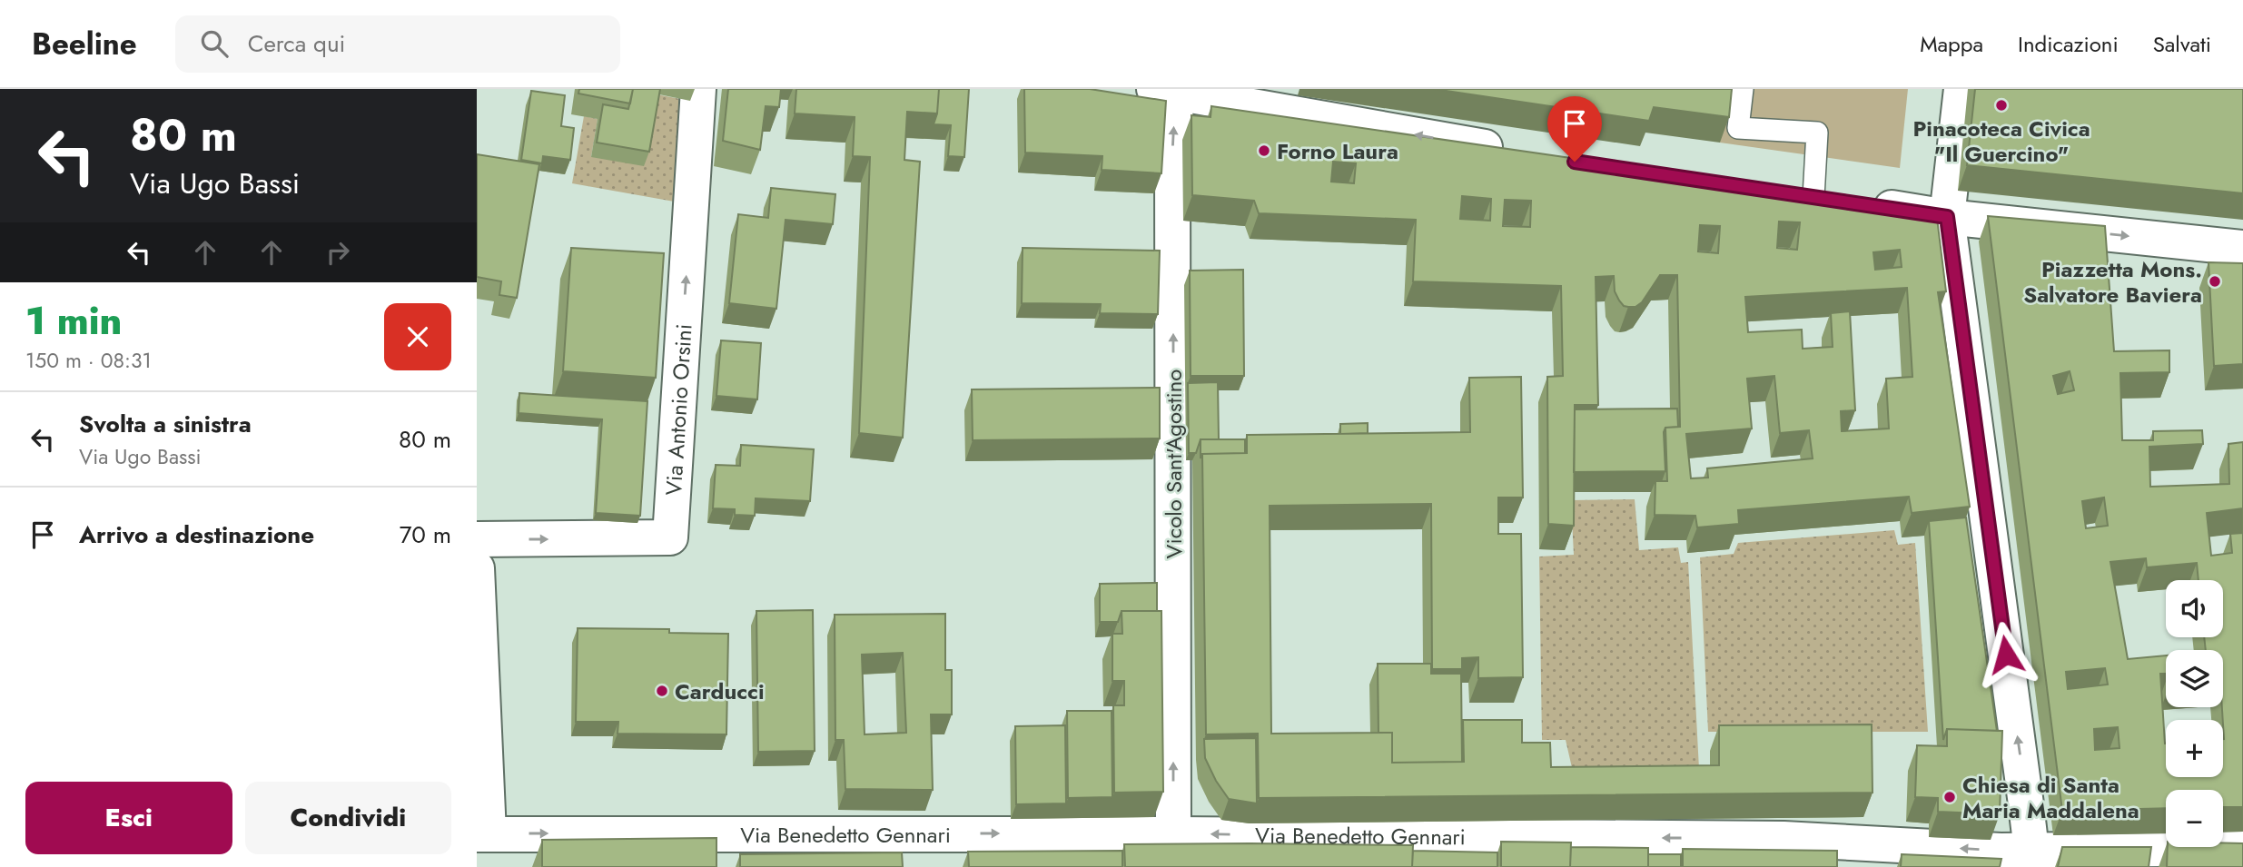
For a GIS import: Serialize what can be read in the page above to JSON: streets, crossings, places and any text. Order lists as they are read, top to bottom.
{
  "streets": {
    "street": ["Via Antonio Orsini", "Vicolo Sant'Agostino", "Via Benedetto Gennari"]
  },
  "crossings": [
    ["Vicolo Sant'Agostino", "Via Benedetto Gennari"]
  ],
  "one_way": ["Vicolo Sant'Agostino"],
  "places": [
    "Pinacoteca Civica \"Il Guercino\"",
    "Forno Laura",
    "Piazzetta Mons. Salvatore Baviera",
    "Carducci",
    "Chiesa di Santa Maria Maddalena"
  ],
  "page": {
    "header": "Beeline",
    "search": "Cerca qui",
    "nav": ["Mappa", "Indicazioni", "Salvati"],
    "turn": ["80 m", "Via Ugo Bassi"],
    "heading": ["1 min", "150 m · 08:31"],
    "list": [
      {
        "name": "Svolta a sinistra",
        "note": "Via Ugo Bassi",
        "value": "80 m"
      },
      {
        "name": "Arrivo a destinazione",
        "value": "70 m"
      }
    ],
    "map_buttons": ["+", "−"],
    "buttons": ["Esci", "Condividi"]
  }
}
